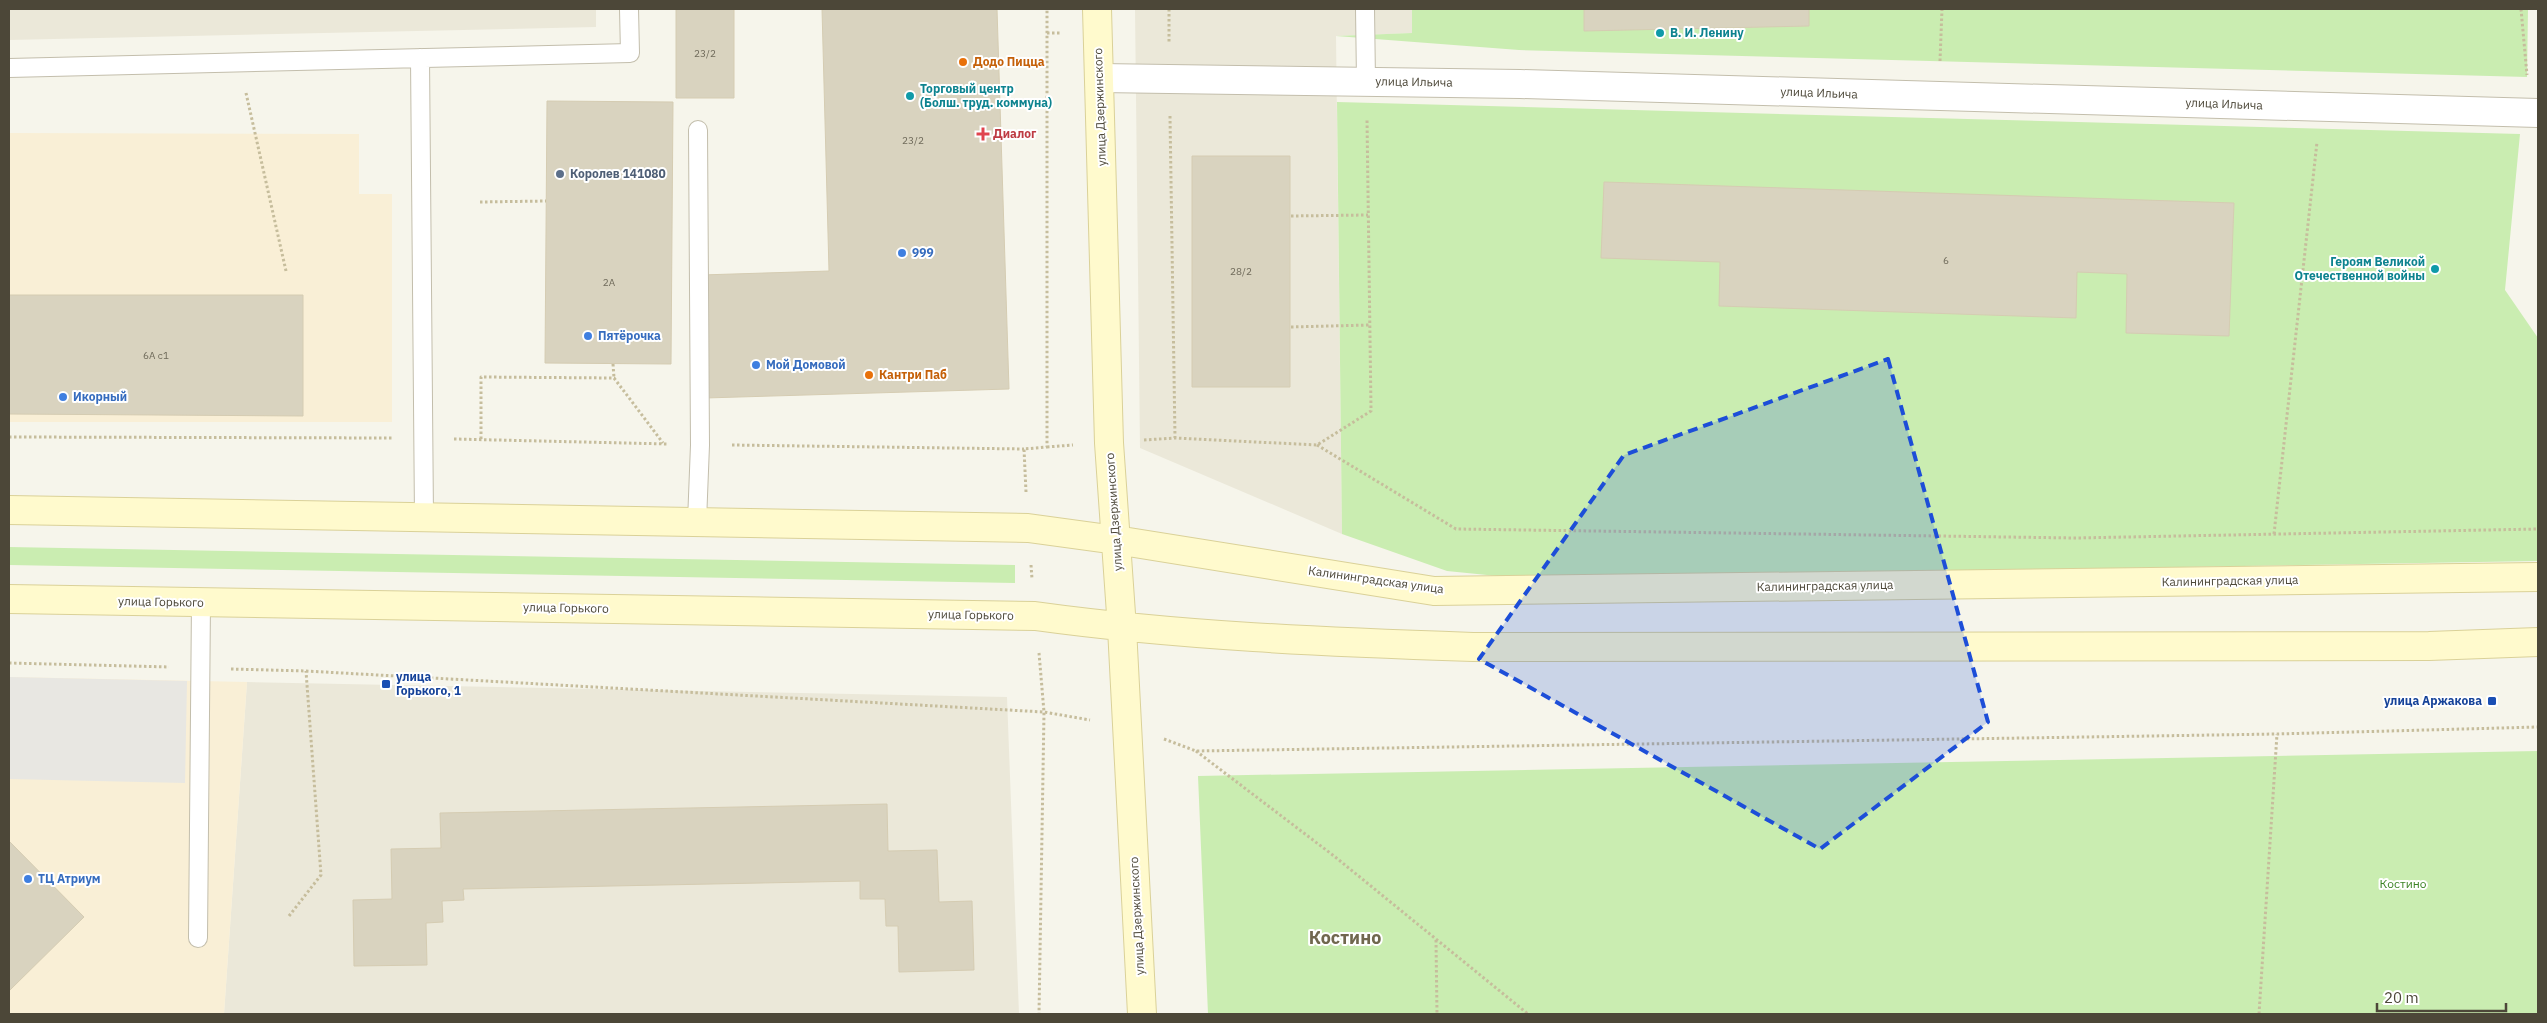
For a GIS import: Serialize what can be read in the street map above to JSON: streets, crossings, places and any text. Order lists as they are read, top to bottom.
{
  "streets": {
    "main road": ["улица Дзержинского", "Калининградская улица", "улица Горького"],
    "street": ["улица Ильича"]
  },
  "crossings": [
    ["улица Ильича", "улица Дзержинского"],
    ["улица Дзержинского", "Калининградская улица"],
    ["улица Дзержинского", "улица Горького"]
  ],
  "districts": ["Костино"],
  "parks": ["Костино"],
  "places": {
    "other": [
      "В. И. Ленину",
      "Додо Пицца",
      "Торговый центр (Болш. труд. коммуна)",
      "Королев 141080",
      "999",
      "Героям Великой Отечественной войны",
      "Пятёрочка",
      "Мой Домовой",
      "Кантри Паб",
      "Икорный",
      "ТЦ Атриум"
    ],
    "health": ["Диалог"],
    "transit": ["улица Горького, 1", "улица Аржакова"]
  },
  "house_numbers": [
    "23/2",
    "23/2",
    "6",
    "28/2",
    "2А",
    "6А с1"
  ],
  "scale_bar": "20 m"
}
